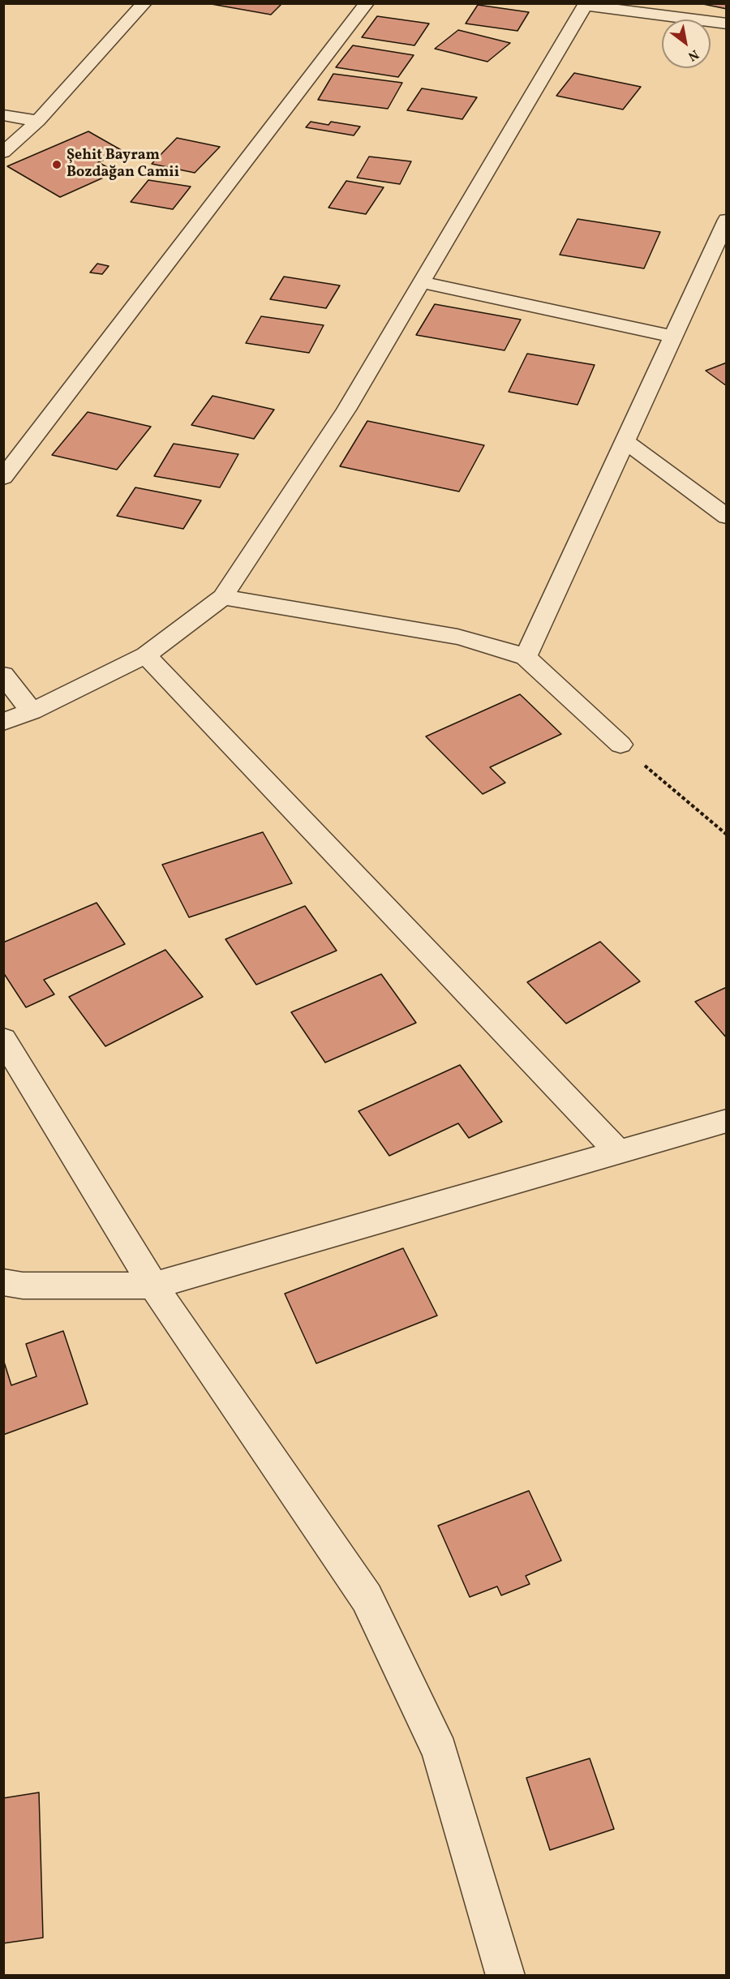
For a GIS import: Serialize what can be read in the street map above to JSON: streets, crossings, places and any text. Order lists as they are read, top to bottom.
{
  "places": ["Şehit Bayram Bozdağan Camii"],
  "north": "bottom right"
}
